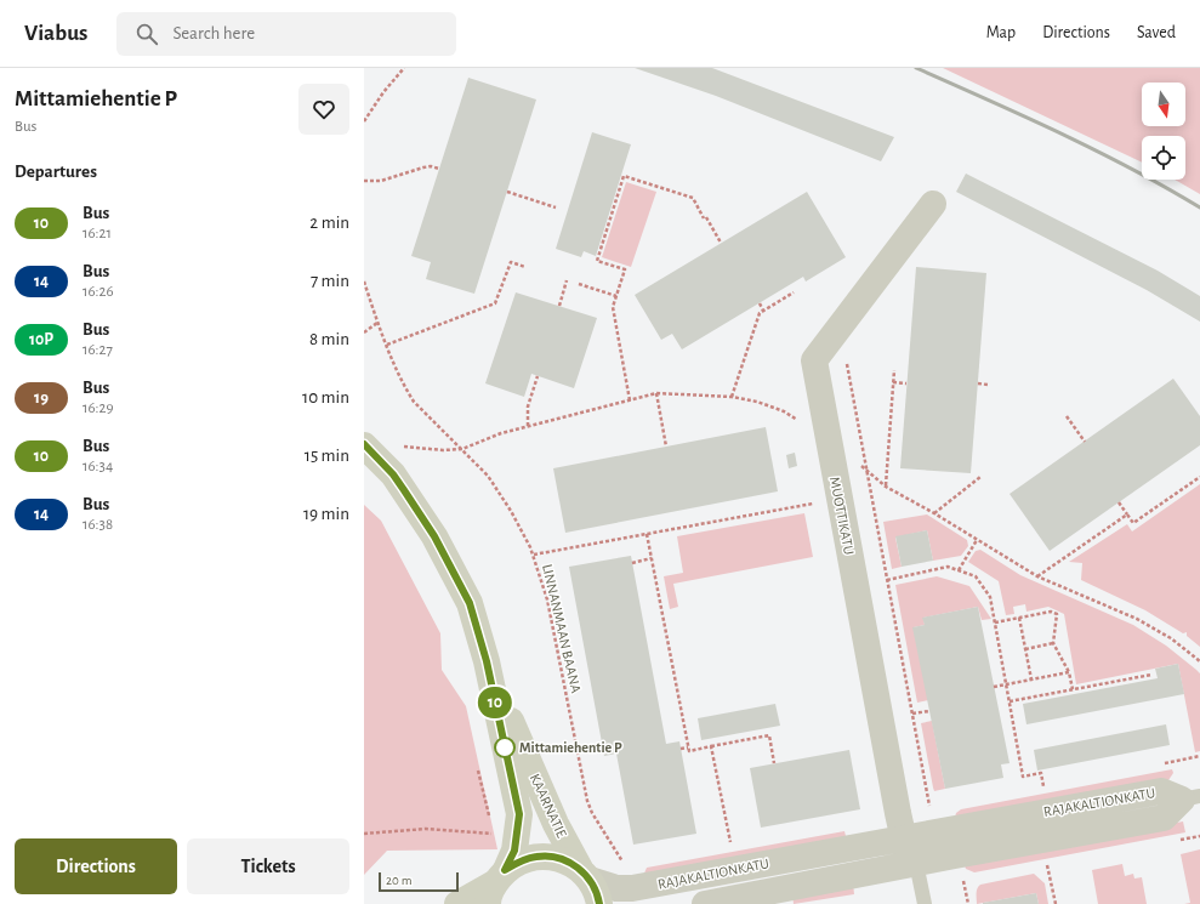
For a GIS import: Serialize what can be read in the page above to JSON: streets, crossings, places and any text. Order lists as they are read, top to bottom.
{
  "streets": {
    "street": ["MUOTTIKATU", "RAJAKALTIONKATU", "KAARNATIE"],
    "path": ["LINNANMAAN BAANA"]
  },
  "crossings": [
    ["MUOTTIKATU", "RAJAKALTIONKATU"],
    ["LINNANMAAN BAANA", "RAJAKALTIONKATU"],
    ["RAJAKALTIONKATU", "KAARNATIE"]
  ],
  "places": ["Mittamiehentie P"],
  "lines": ["bus line 10"],
  "scale_bar": "20 m",
  "north": "bottom",
  "page": {
    "header": "Viabus",
    "search": "Search here",
    "nav": ["Map", "Directions", "Saved"],
    "heading": [
      ["Mittamiehentie P", "Bus"],
      "Departures"
    ],
    "on_map": "10",
    "list": [
      {
        "mark": "10",
        "name": "Bus",
        "note": "16:21",
        "value": "2 min"
      },
      {
        "mark": "14",
        "name": "Bus",
        "note": "16:26",
        "value": "7 min"
      },
      {
        "mark": "10P",
        "name": "Bus",
        "note": "16:27",
        "value": "8 min"
      },
      {
        "mark": "19",
        "name": "Bus",
        "note": "16:29",
        "value": "10 min"
      },
      {
        "mark": "10",
        "name": "Bus",
        "note": "16:34",
        "value": "15 min"
      },
      {
        "mark": "14",
        "name": "Bus",
        "note": "16:38",
        "value": "19 min"
      }
    ],
    "buttons": ["Directions", "Tickets"],
    "scale": "20 m"
  }
}
